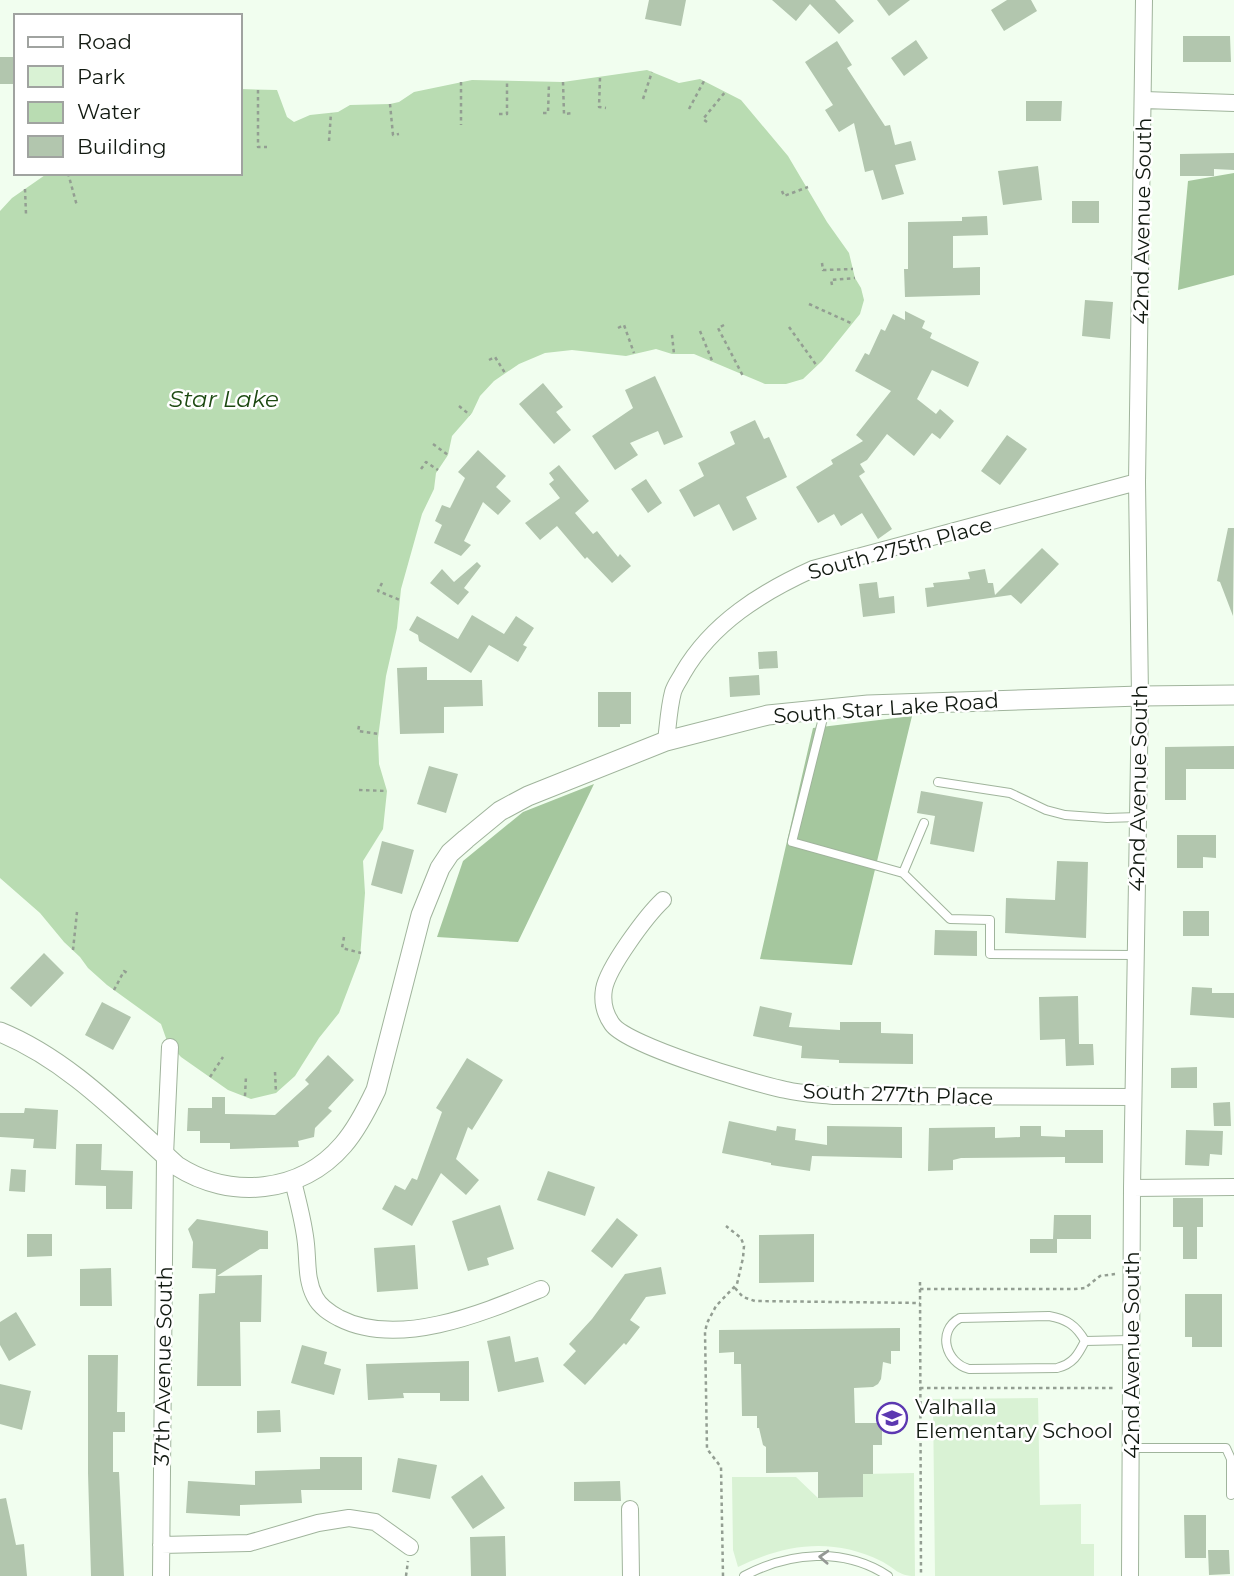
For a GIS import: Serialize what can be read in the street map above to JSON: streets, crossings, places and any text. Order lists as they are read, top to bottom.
{
  "streets": {
    "street": [
      "42nd Avenue South",
      "South 275th Place",
      "South Star Lake Road",
      "South 277th Place",
      "37th Avenue South"
    ]
  },
  "crossings": [
    ["42nd Avenue South", "South 275th Place"],
    ["42nd Avenue South", "South Star Lake Road"],
    ["42nd Avenue South", "South 277th Place"],
    ["South 275th Place", "South Star Lake Road"],
    ["South Star Lake Road", "37th Avenue South"]
  ],
  "water": ["Star Lake"],
  "places": {
    "school or university": ["Valhalla Elementary School"]
  },
  "legend": [
    "Road",
    "Park",
    "Water",
    "Building"
  ]
}
